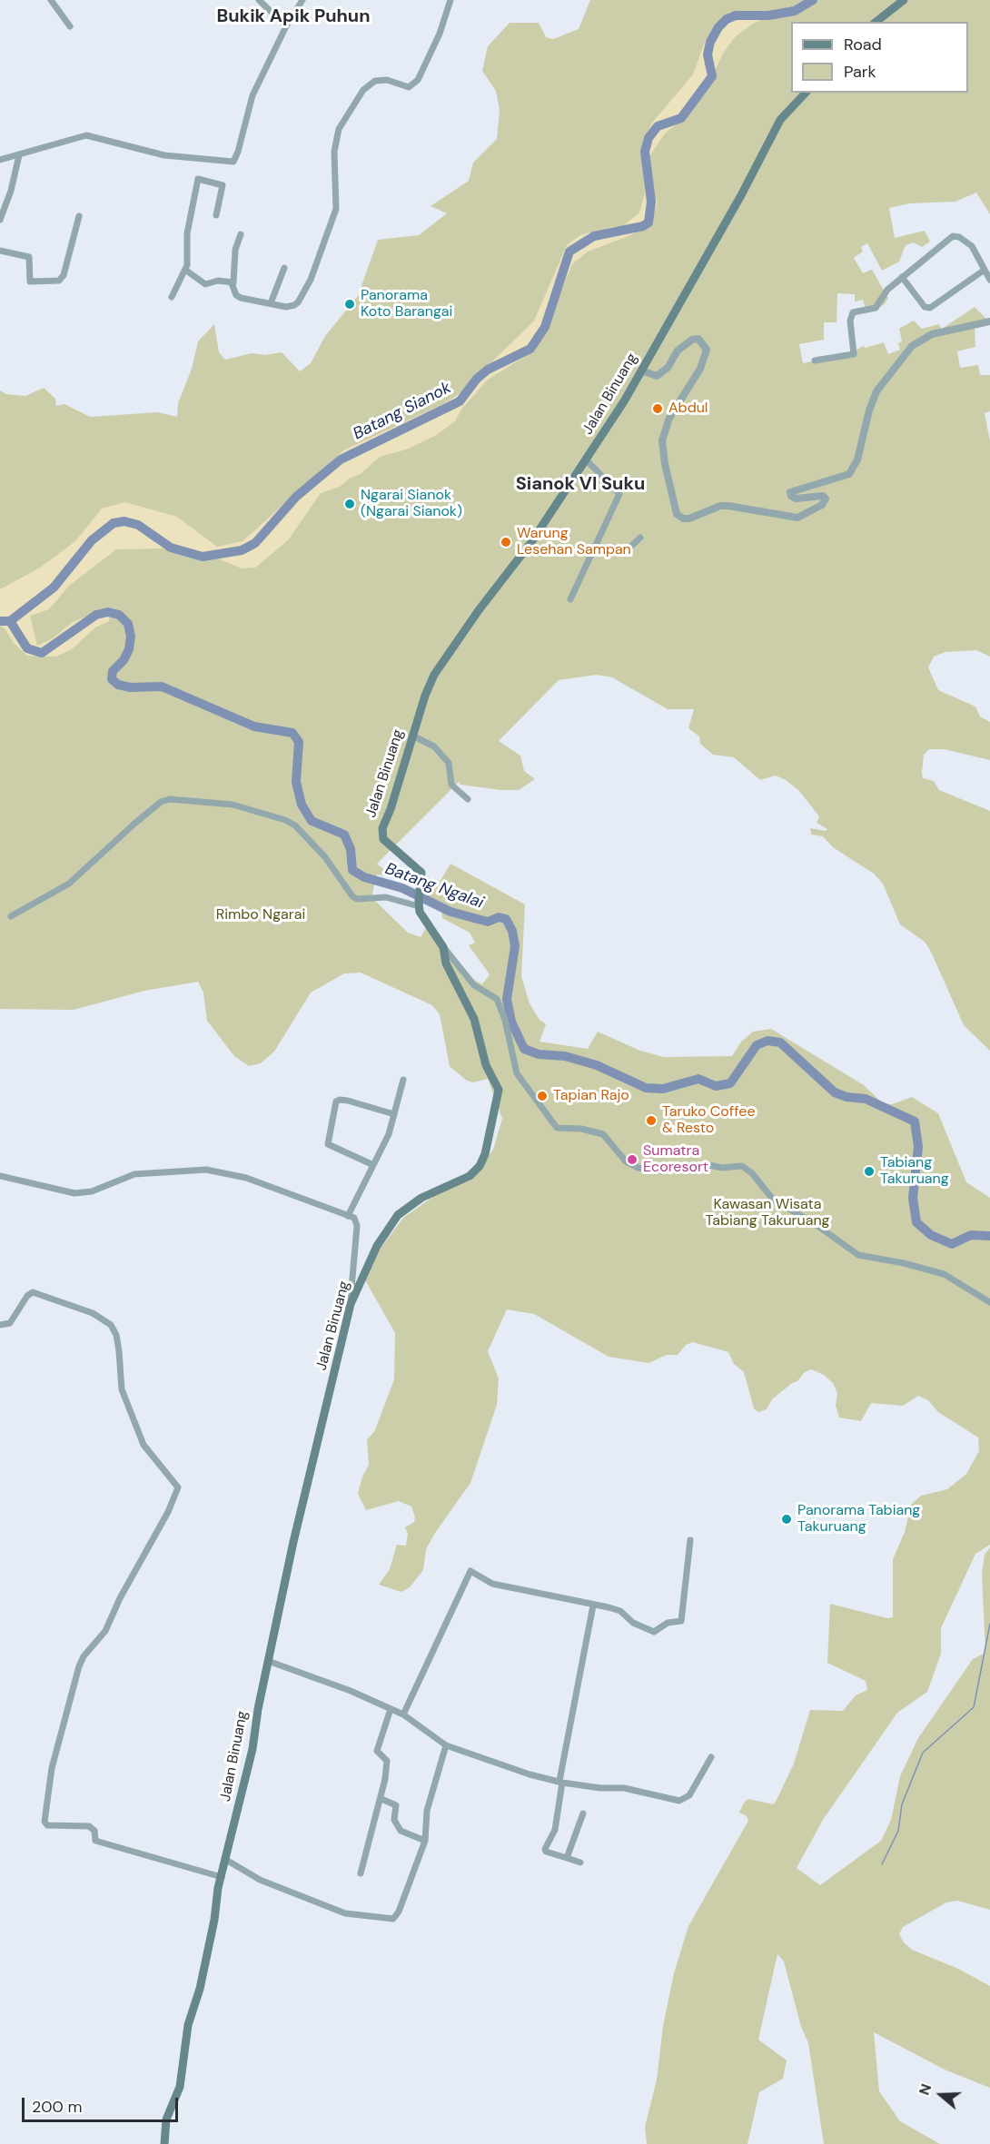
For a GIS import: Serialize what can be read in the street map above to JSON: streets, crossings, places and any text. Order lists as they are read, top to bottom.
{
  "streets": {
    "main road": ["Jalan Binuang"]
  },
  "districts": ["Bukik Apik Puhun", "Sianok VI Suku"],
  "water": ["Batang Sianok", "Batang Ngalai"],
  "parks": ["Rimbo Ngarai", "Kawasan Wisata Tabiang Takuruang"],
  "places": [
    "Panorama Koto Barangai",
    "Abdul",
    "Ngarai Sianok (Ngarai Sianok)",
    "Warung Lesehan Sampan",
    "Tapian Rajo",
    "Taruko Coffee & Resto",
    "Sumatra Ecoresort",
    "Tabiang Takuruang",
    "Panorama Tabiang Takuruang"
  ],
  "legend": ["Road", "Park"],
  "scale_bar": "200 m",
  "north": "left"
}
